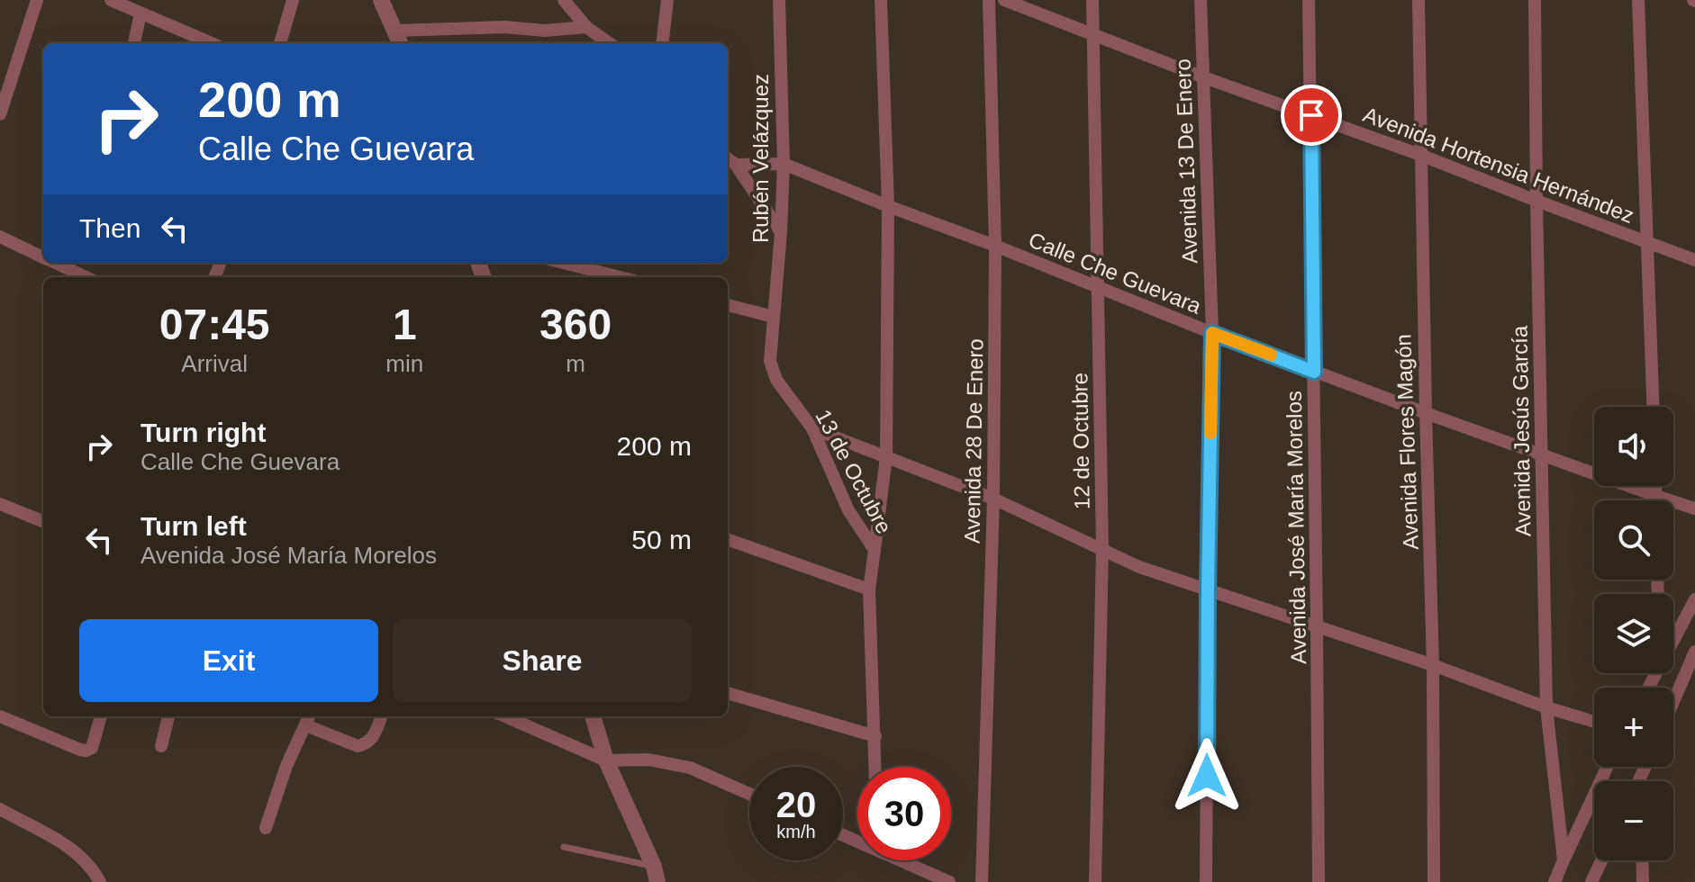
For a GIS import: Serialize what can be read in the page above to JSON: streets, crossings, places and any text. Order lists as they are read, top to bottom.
{
  "streets": {
    "street": [
      "Rubén Velázquez",
      "Avenida 13 De Enero",
      "Avenida Hortensia Hernández",
      "Calle Che Guevara",
      "Avenida Jesús García",
      "Avenida 28 De Enero",
      "12 de Octubre",
      "Avenida Flores Magón",
      "13 de Octubre",
      "Avenida José María Morelos"
    ]
  },
  "crossings": [
    ["Rubén Velázquez", "Calle Che Guevara"],
    ["Rubén Velázquez", "13 de Octubre"],
    ["Avenida 13 De Enero", "Avenida Hortensia Hernández"],
    ["Avenida 13 De Enero", "Calle Che Guevara"],
    ["Avenida Hortensia Hernández", "Avenida Jesús García"],
    ["Avenida Hortensia Hernández", "12 de Octubre"],
    ["Avenida Hortensia Hernández", "Avenida Flores Magón"],
    ["Avenida Hortensia Hernández", "Avenida José María Morelos"],
    ["Calle Che Guevara", "Avenida Jesús García"],
    ["Calle Che Guevara", "Avenida 28 De Enero"],
    ["Calle Che Guevara", "12 de Octubre"],
    ["Calle Che Guevara", "Avenida Flores Magón"],
    ["Calle Che Guevara", "13 de Octubre"],
    ["Calle Che Guevara", "Avenida José María Morelos"]
  ],
  "page": {
    "turn": ["200 m", "Calle Che Guevara"],
    "then": "Then",
    "eta": [
      "07:45",
      "Arrival",
      "1",
      "min",
      "360",
      "m"
    ],
    "list": [
      {
        "name": "Turn right",
        "note": "Calle Che Guevara",
        "value": "200 m"
      },
      {
        "name": "Turn left",
        "note": "Avenida José María Morelos",
        "value": "50 m"
      }
    ],
    "map_buttons": ["+", "−"],
    "buttons": ["Exit", "Share"],
    "speed": "20 km/h",
    "limit": "30"
  }
}
